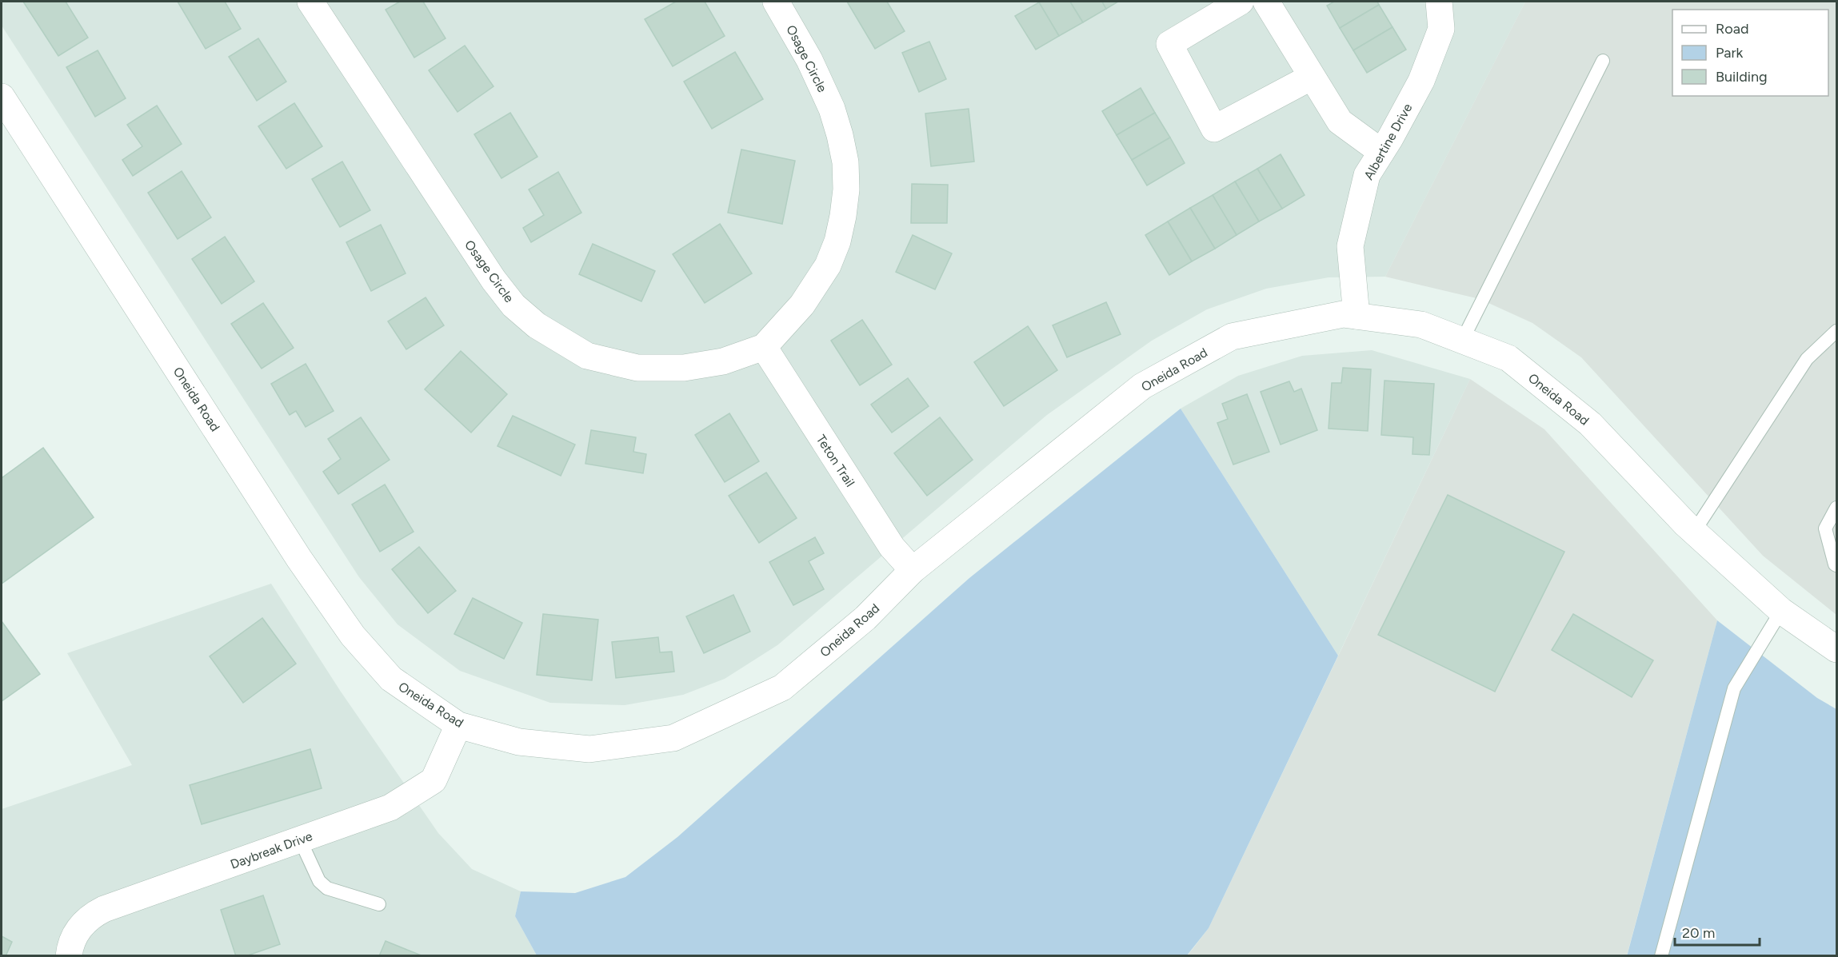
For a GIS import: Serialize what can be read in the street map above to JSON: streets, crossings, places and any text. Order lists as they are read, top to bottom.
{
  "streets": {
    "street": [
      "Osage Circle",
      "Albertine Drive",
      "Oneida Road",
      "Teton Trail",
      "Daybreak Drive"
    ]
  },
  "crossings": [
    ["Osage Circle", "Teton Trail"],
    ["Albertine Drive", "Oneida Road"],
    ["Oneida Road", "Teton Trail"],
    ["Oneida Road", "Daybreak Drive"]
  ],
  "legend": ["Road", "Park", "Building"],
  "scale_bar": "20 m"
}
